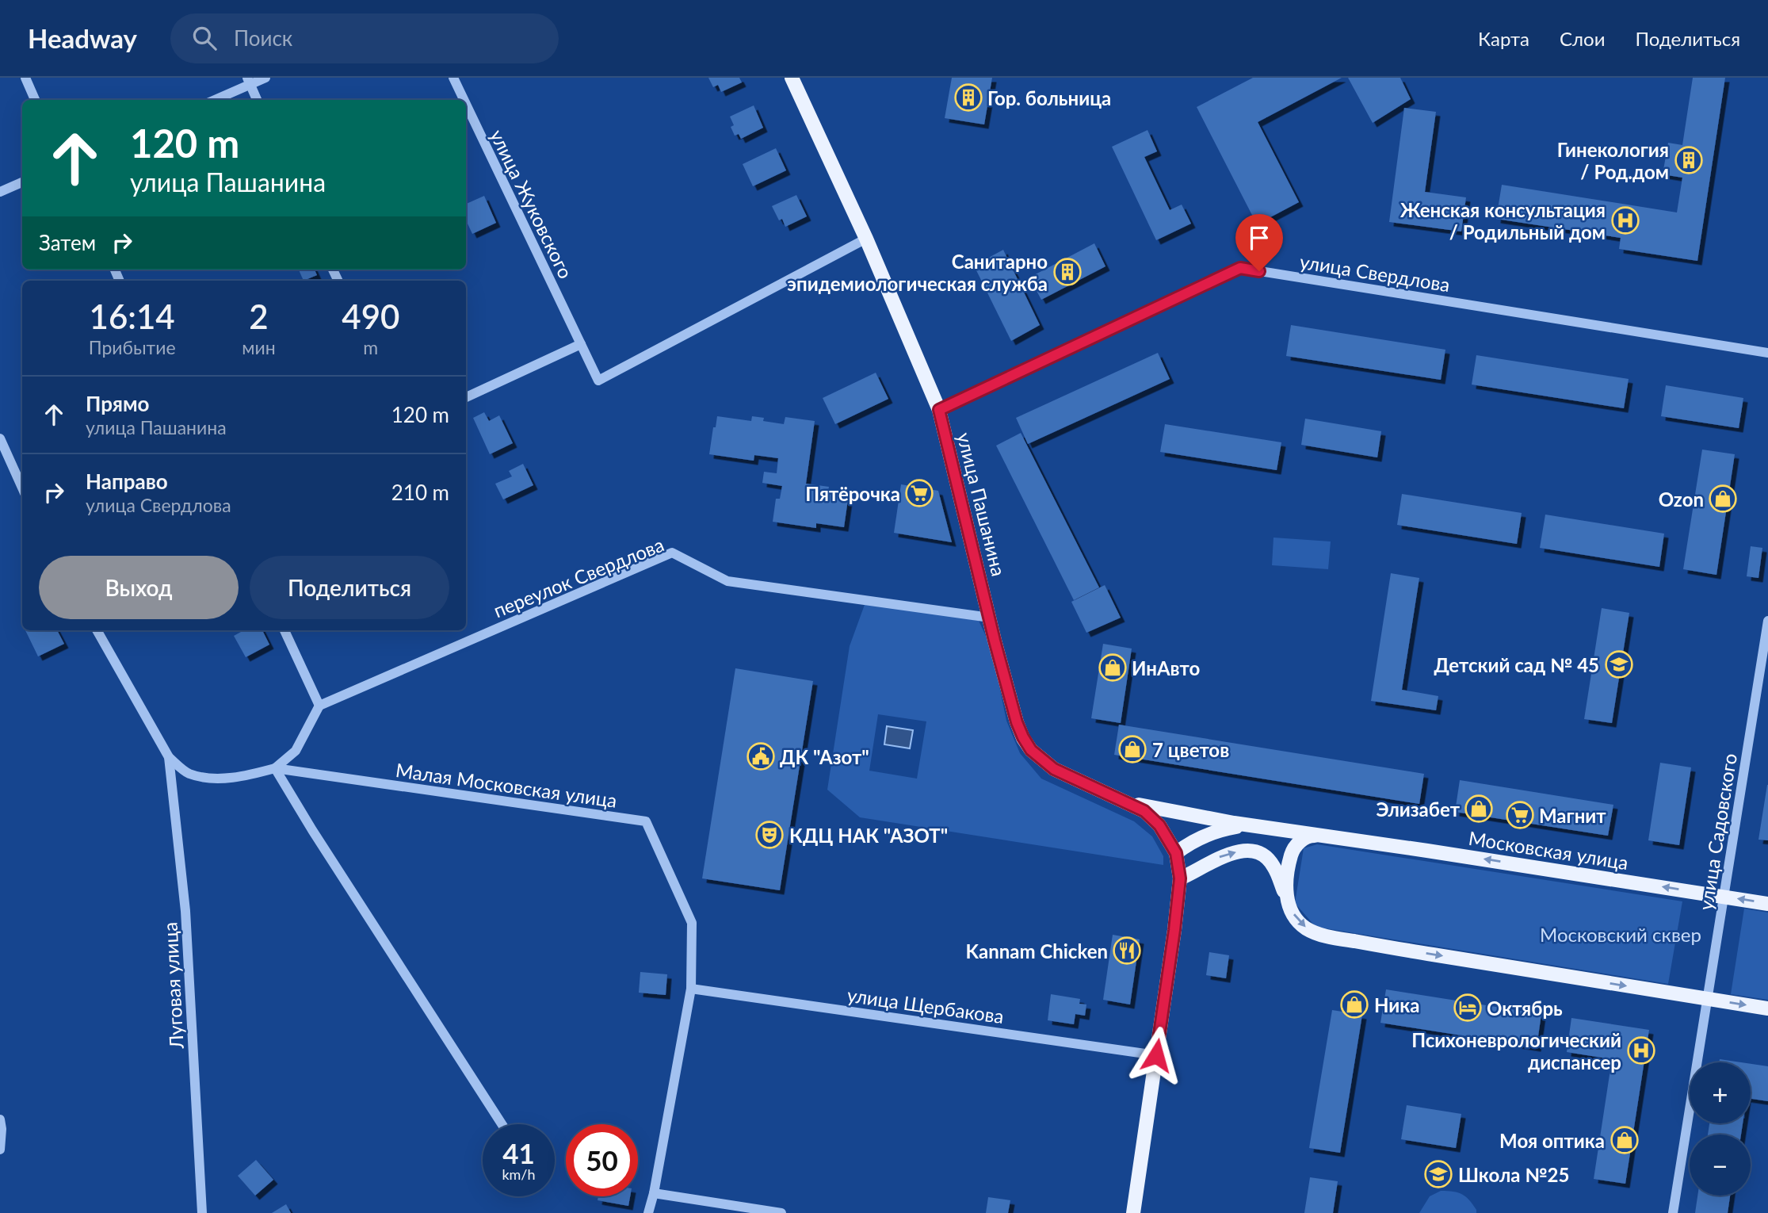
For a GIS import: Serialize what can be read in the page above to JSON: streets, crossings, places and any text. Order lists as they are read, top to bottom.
{
  "streets": {
    "main road": ["улица Пашанина", "Московская улица"],
    "street": [
      "улица Жуковского",
      "улица Свердлова",
      "переулок Свердлова",
      "Малая Московская улица",
      "улица Садовского",
      "Луговая улица",
      "улица Щербакова"
    ]
  },
  "crossings": [
    ["улица Жуковского", "улица Пашанина"],
    ["улица Свердлова", "улица Пашанина"],
    ["улица Пашанина", "переулок Свердлова"],
    ["переулок Свердлова", "Луговая улица"],
    ["Малая Московская улица", "Луговая улица"],
    ["Малая Московская улица", "улица Щербакова"],
    ["улица Садовского", "Московская улица"]
  ],
  "parks": ["Московский сквер"],
  "places": {
    "building": ["Гор. больница", "Гинекология / Род.дом", "Санитарно эпидемиологическая служба"],
    "hospital": ["Женская консультация / Родильный дом", "Психоневрологический диспансер"],
    "supermarket": ["Пятёрочка", "Магнит"],
    "shop": [
      "Ozon",
      "ИнАвто",
      "7 цветов",
      "Элизабет",
      "Ника",
      "Моя оптика"
    ],
    "school or university": ["Детский сад № 45", "Школа №25"],
    "public building": ["ДК \"Азот\""],
    "theatre": ["КДЦ НАК \"АЗОТ\""],
    "restaurant": ["Kannam Chicken"],
    "hotel": ["Октябрь"]
  },
  "page": {
    "header": "Headway",
    "search": "Поиск",
    "nav": ["Карта", "Слои", "Поделиться"],
    "turn": ["120 m", "улица Пашанина"],
    "then": "Затем",
    "eta": [
      "16:14",
      "Прибытие",
      "2",
      "мин",
      "490",
      "m"
    ],
    "list": [
      {
        "name": "Прямо",
        "note": "улица Пашанина",
        "value": "120 m"
      },
      {
        "name": "Направо",
        "note": "улица Свердлова",
        "value": "210 m"
      }
    ],
    "buttons": ["Выход", "Поделиться"],
    "map_buttons": ["+", "−"],
    "speed": "41 km/h",
    "limit": "50"
  }
}
